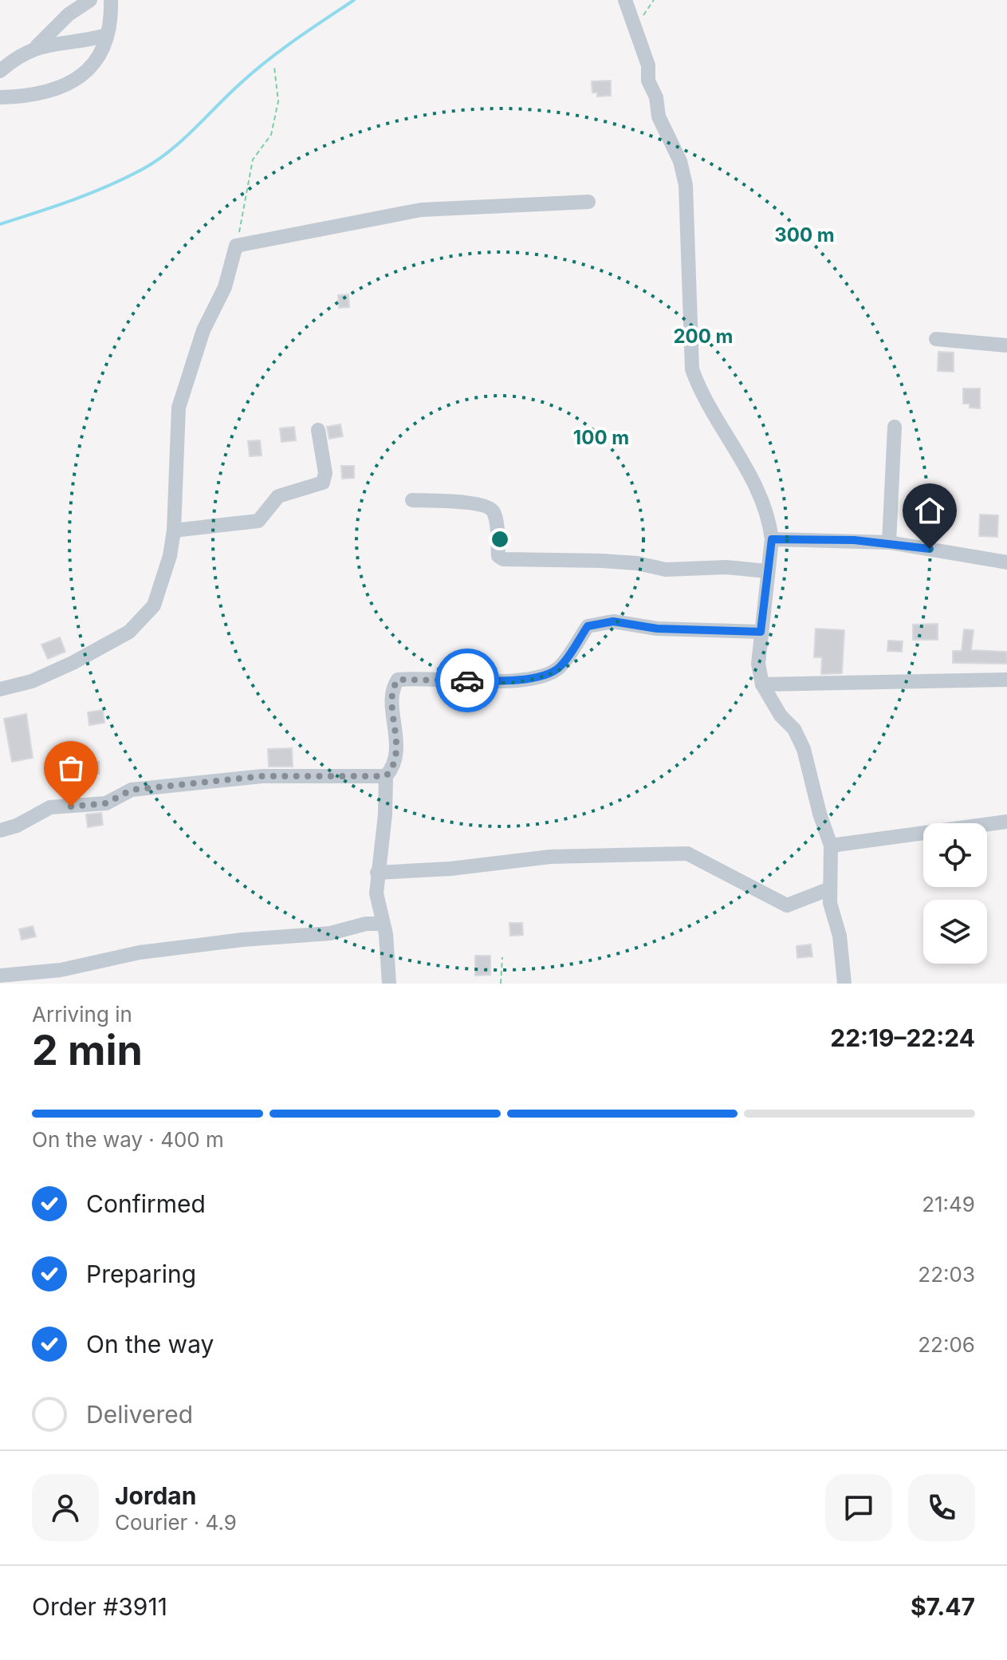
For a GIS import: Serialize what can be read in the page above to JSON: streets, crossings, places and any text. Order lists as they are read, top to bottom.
{
  "page": {
    "heading": ["2 min", "Arriving in", "22:19–22:24"],
    "panel": [
      "Jordan",
      "Courier · 4.9",
      "Order #3911",
      "$7.47"
    ],
    "bar": "On the way · 400 m",
    "list": [
      ["Confirmed", "21:49"],
      ["Preparing", "22:03"],
      ["On the way", "22:06"],
      "Delivered"
    ]
  },
  "rings": ["300 m", "200 m", "100 m"]
}
